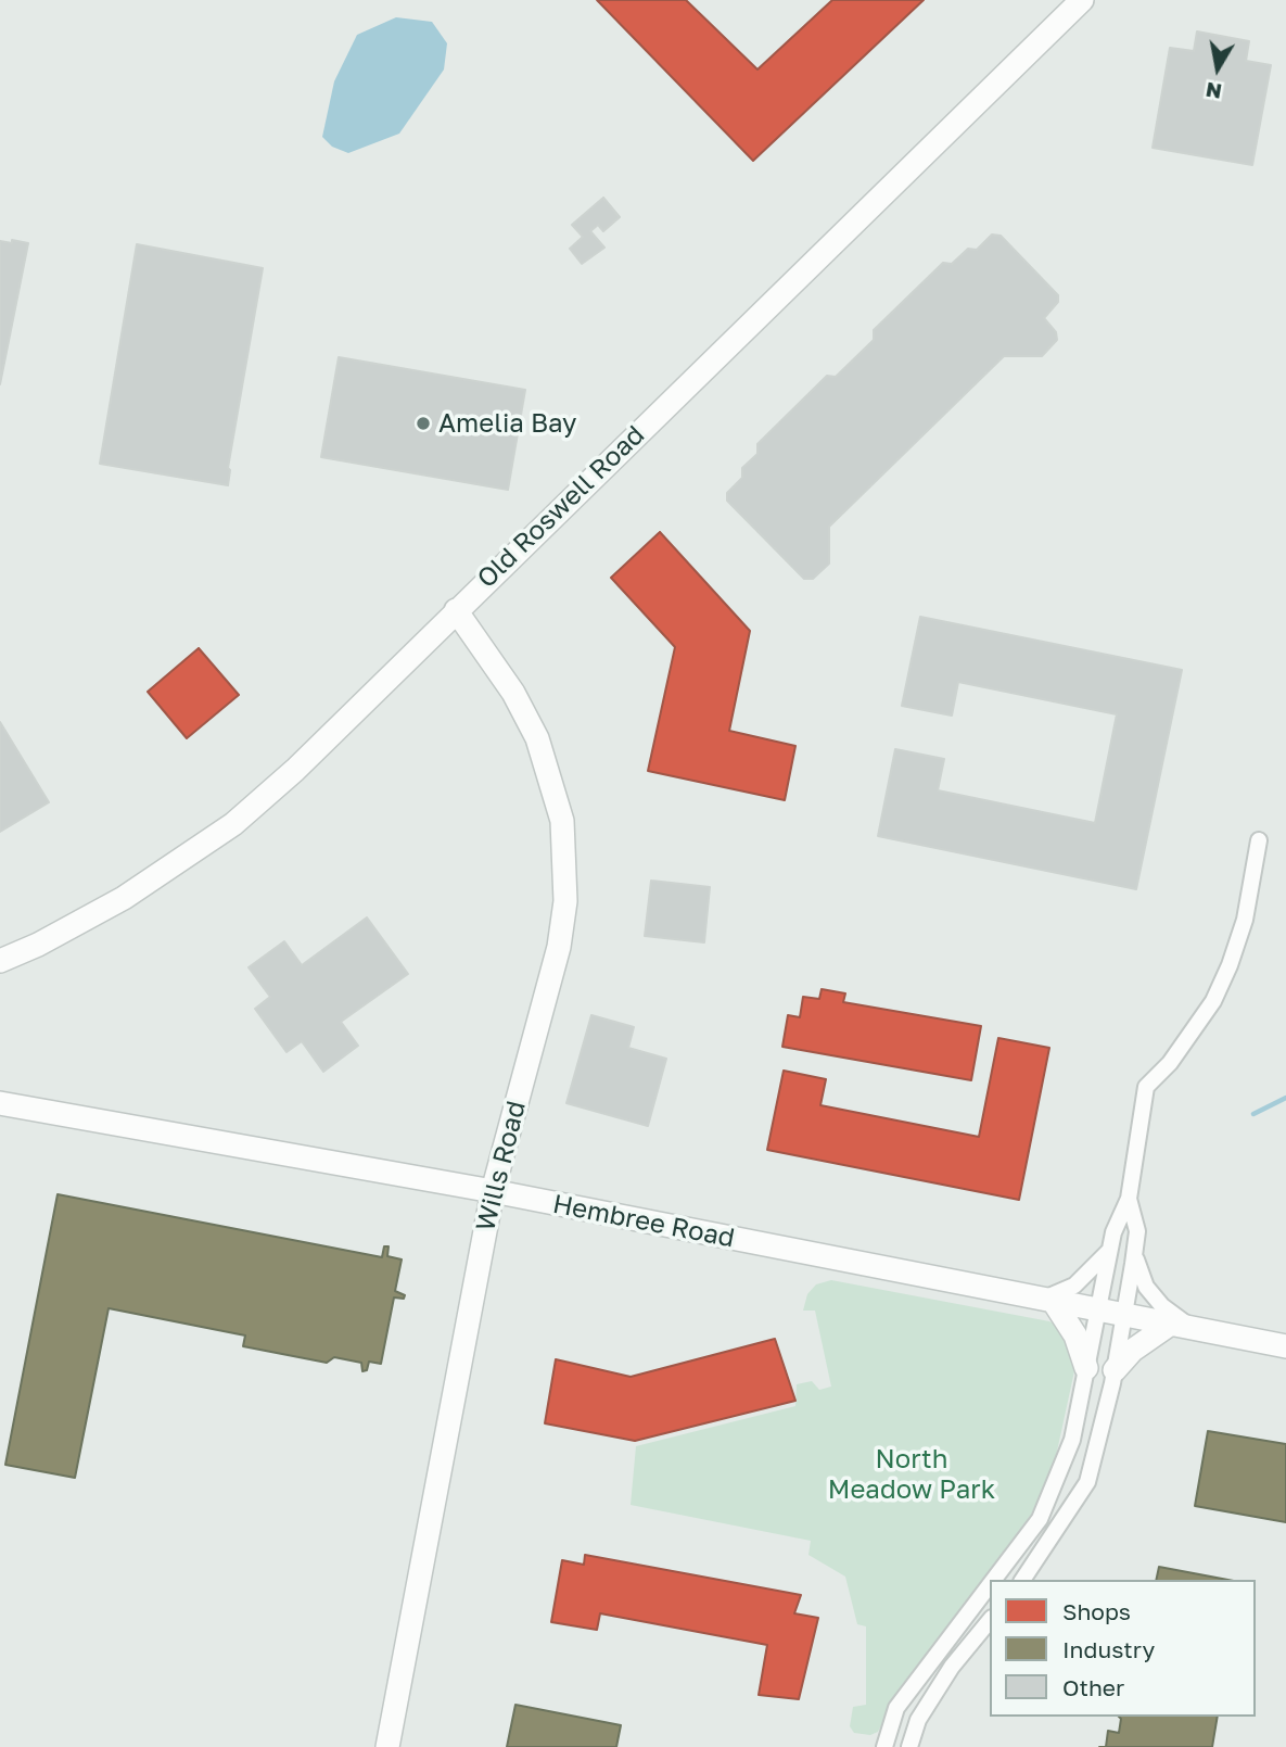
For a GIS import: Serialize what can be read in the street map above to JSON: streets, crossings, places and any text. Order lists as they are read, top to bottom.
{
  "streets": {
    "street": ["Old Roswell Road", "Wills Road", "Hembree Road"]
  },
  "crossings": [
    ["Old Roswell Road", "Wills Road"],
    ["Wills Road", "Hembree Road"]
  ],
  "parks": ["North Meadow Park"],
  "places": ["Amelia Bay"],
  "legend": ["Shops", "Industry", "Other"],
  "north": "bottom"
}
